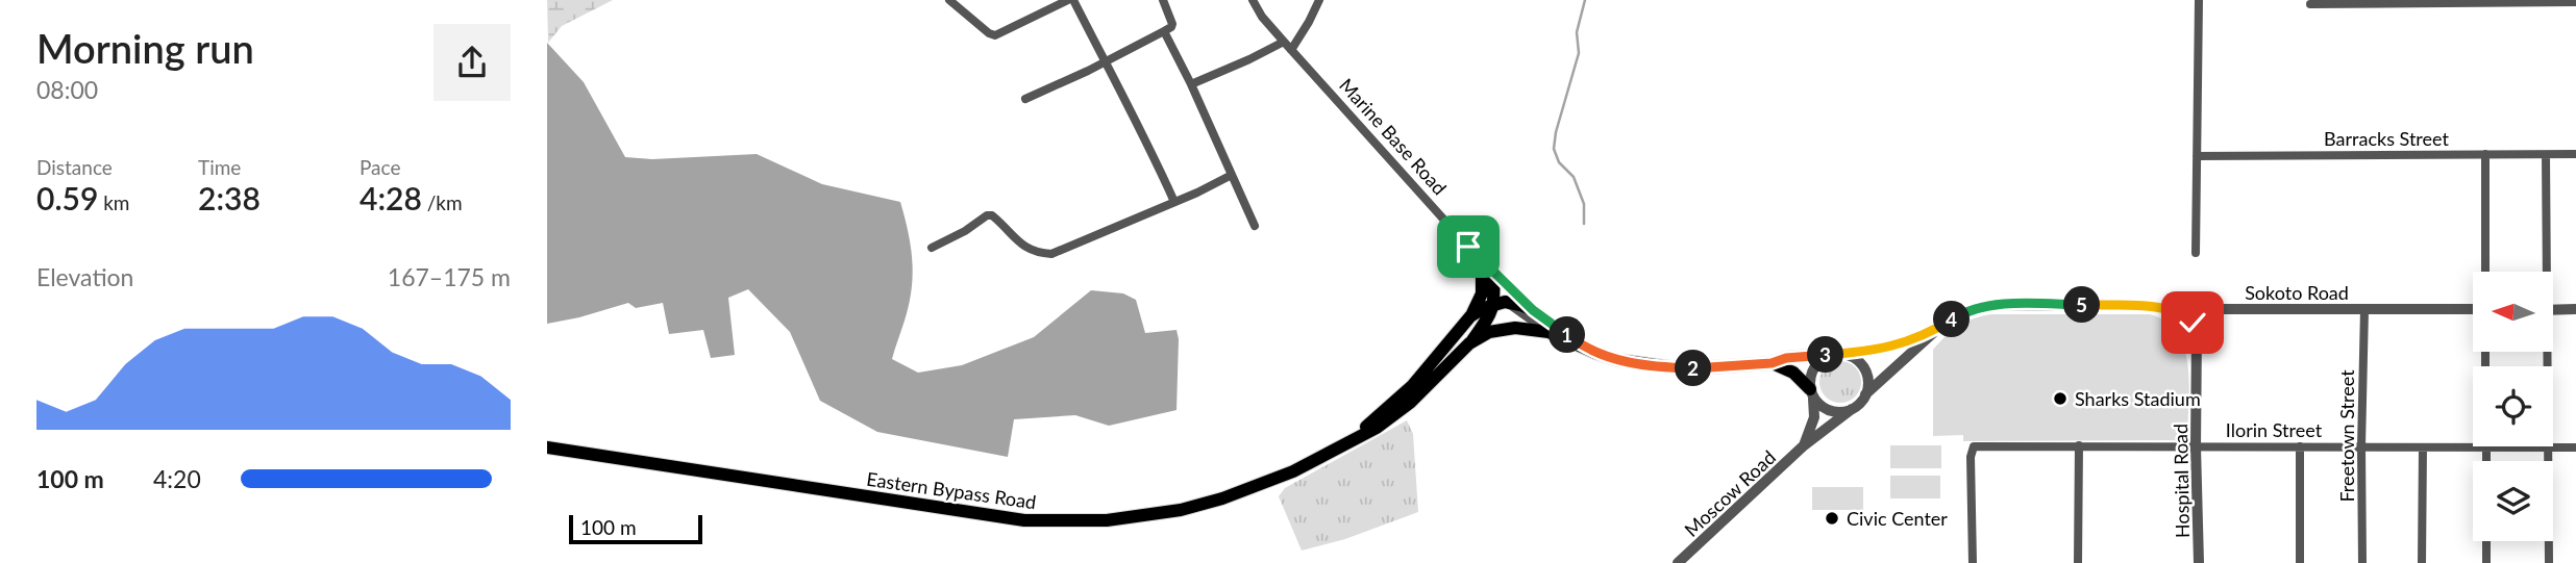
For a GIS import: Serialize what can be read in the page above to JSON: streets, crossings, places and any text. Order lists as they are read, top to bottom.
{
  "streets": {
    "main road": ["Eastern Bypass Road"],
    "street": [
      "Marine Base Road",
      "Barracks Street",
      "Sokoto Road",
      "Ilorin Street",
      "Freetown Street",
      "Hospital Road",
      "Moscow Road"
    ]
  },
  "crossings": [
    ["Sokoto Road", "Freetown Street"],
    ["Sokoto Road", "Hospital Road"],
    ["Sokoto Road", "Moscow Road"],
    ["Ilorin Street", "Freetown Street"],
    ["Ilorin Street", "Hospital Road"]
  ],
  "places": ["Sharks Stadium", "Civic Center"],
  "scale_bar": "100 m",
  "north": "left",
  "page": {
    "heading": ["Morning run", "08:00"],
    "stats": [
      ["Distance", "0.59 km"],
      ["Time", "2:38"],
      ["Pace", "4:28 /km"]
    ],
    "chart": ["Elevation", "167–175 m"],
    "pins": [
      "5",
      "4",
      "1",
      "3",
      "2"
    ],
    "list": [
      {
        "name": "100 m",
        "note": "4:20"
      }
    ],
    "scale": "100 m"
  }
}
